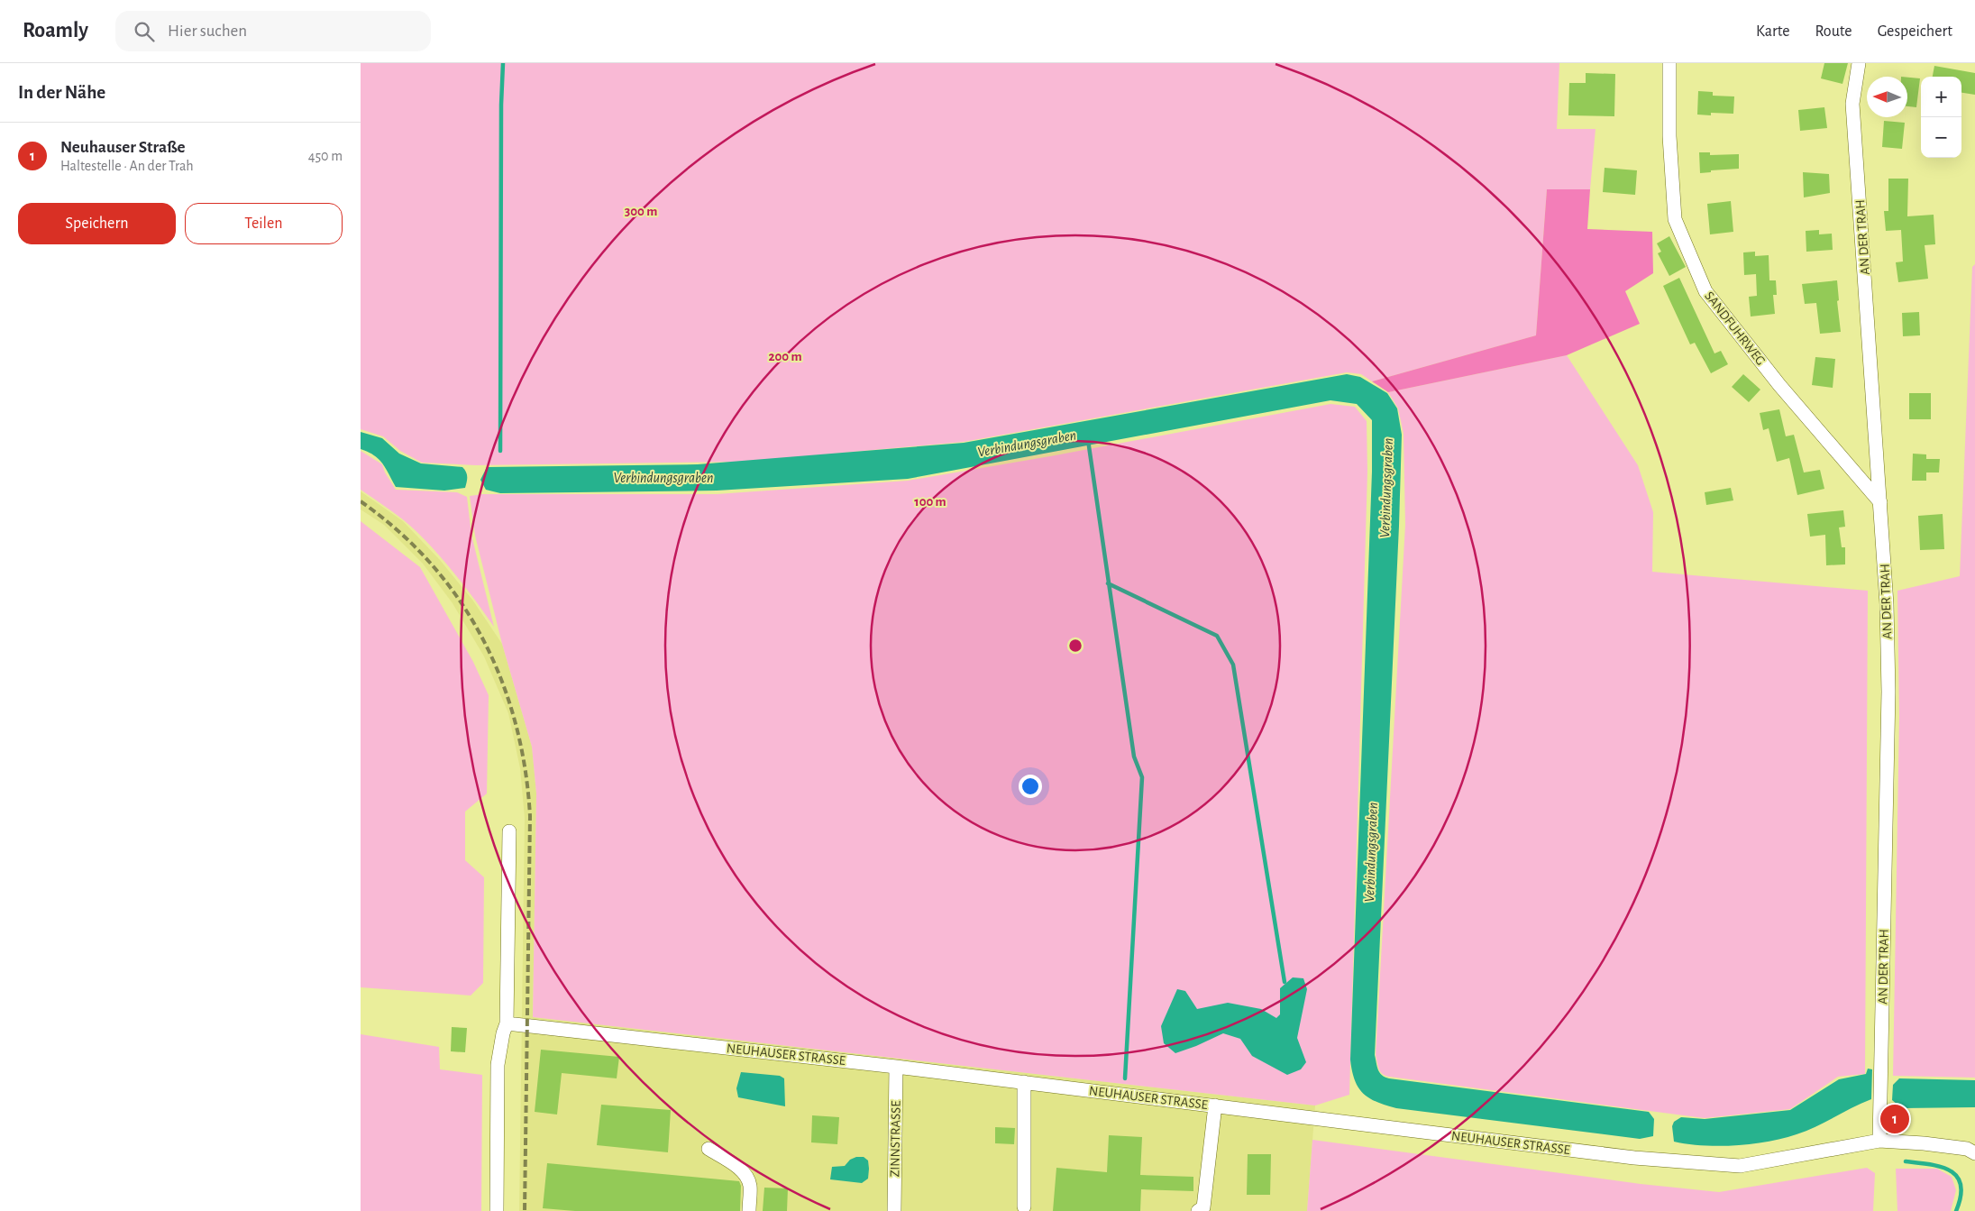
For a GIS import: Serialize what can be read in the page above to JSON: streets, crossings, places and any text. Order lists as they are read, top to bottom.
{
  "streets": {
    "street": [
      "AN DER TRAH",
      "SANDFUHRWEG",
      "NEUHAUSER STRASSE",
      "ZINNSTRASSE"
    ]
  },
  "crossings": [
    ["AN DER TRAH", "SANDFUHRWEG"],
    ["AN DER TRAH", "NEUHAUSER STRASSE"],
    ["NEUHAUSER STRASSE", "ZINNSTRASSE"]
  ],
  "water": ["Verbindungsgraben"],
  "north": "left",
  "page": {
    "header": "Roamly",
    "search": "Hier suchen",
    "nav": ["Karte", "Route", "Gespeichert"],
    "heading": "In der Nähe",
    "map_buttons": ["+", "−"],
    "list": [
      {
        "mark": "1",
        "name": "Neuhauser Straße",
        "note": "Haltestelle · An der Trah",
        "value": "450 m"
      }
    ],
    "buttons": ["Speichern", "Teilen"],
    "pins": "1"
  },
  "rings": ["300 m", "200 m", "100 m"]
}
